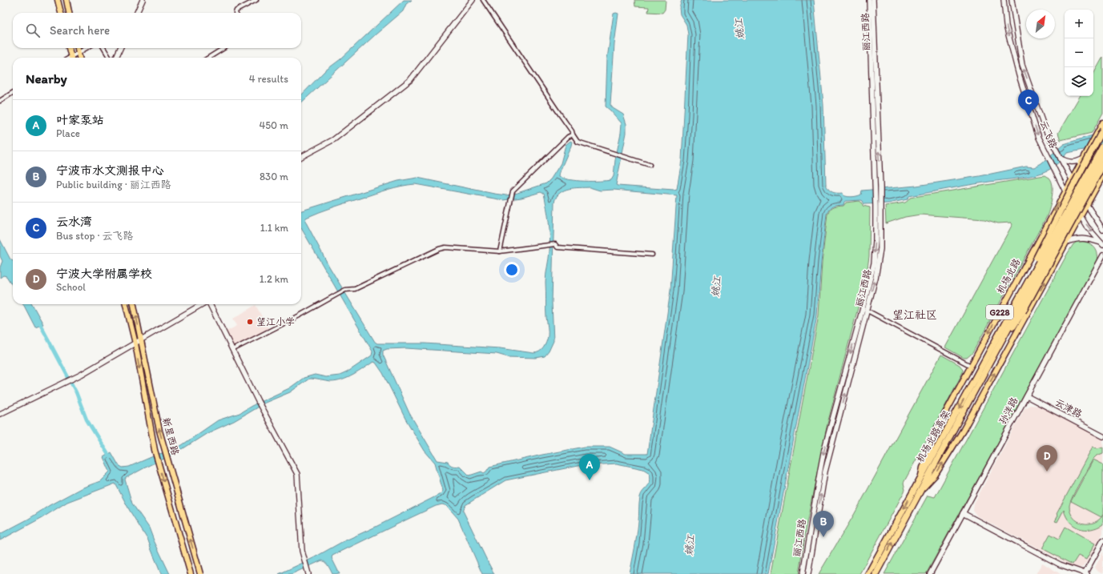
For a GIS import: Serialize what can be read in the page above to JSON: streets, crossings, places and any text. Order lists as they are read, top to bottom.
{
  "streets": {
    "highway": ["机场北路", "G228", "机场北路高架"],
    "main road": ["新星西路"],
    "street": [
      "丽江西路",
      "云飞路",
      "云津路",
      "孙洋路"
    ]
  },
  "crossings": [
    ["云飞路", "机场北路"],
    ["云飞路", "G228"],
    ["机场北路", "机场北路高架"],
    ["G228", "机场北路高架"],
    ["云津路", "孙洋路"]
  ],
  "districts": ["望江社区"],
  "water": ["姚江"],
  "places": ["望江小学"],
  "north": "top right",
  "page": {
    "map_buttons": ["+", "−"],
    "search": "Search here",
    "heading": ["Nearby", "4 results"],
    "pins": [
      "C",
      "D",
      "A",
      "B"
    ],
    "list": [
      {
        "mark": "A",
        "name": "叶家泵站",
        "note": "Place",
        "value": "450 m"
      },
      {
        "mark": "B",
        "name": "宁波市水文测报中心",
        "note": "Public building · 丽江西路",
        "value": "830 m"
      },
      {
        "mark": "C",
        "name": "云水湾",
        "note": "Bus stop · 云飞路",
        "value": "1.1 km"
      },
      {
        "mark": "D",
        "name": "宁波大学附属学校",
        "note": "School",
        "value": "1.2 km"
      }
    ]
  }
}
